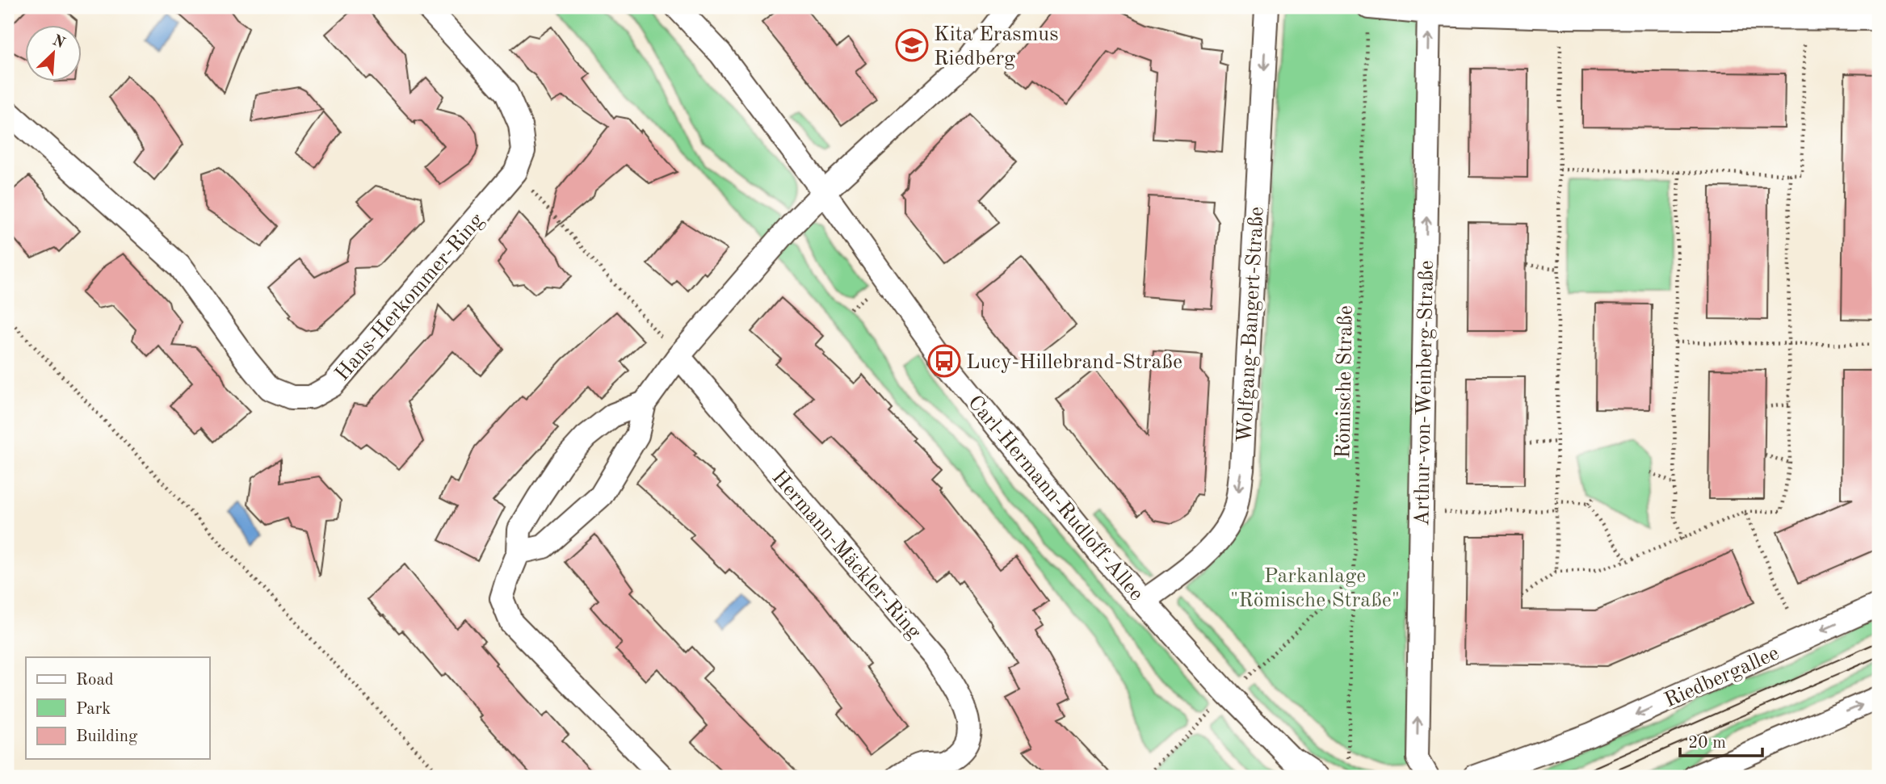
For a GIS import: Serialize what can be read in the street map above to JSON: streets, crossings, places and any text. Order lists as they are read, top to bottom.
{
  "streets": {
    "street": [
      "Hans-Herkommer-Ring",
      "Wolfgang-Bangert-Straße",
      "Arthur-von-Weinberg-Straße",
      "Carl-Hermann-Rudloff-Allee",
      "Hermann-Mäckler-Ring",
      "Riedbergallee"
    ],
    "path": ["Römische Straße"]
  },
  "crossings": [
    ["Wolfgang-Bangert-Straße", "Carl-Hermann-Rudloff-Allee"]
  ],
  "one_way": ["Wolfgang-Bangert-Straße", "Arthur-von-Weinberg-Straße"],
  "parks": ["Parkanlage \"Römische Straße\""],
  "places": {
    "school or university": ["Kita Erasmus Riedberg"],
    "bus stop": ["Lucy-Hillebrand-Straße"]
  },
  "legend": ["Road", "Park", "Building"],
  "scale_bar": "20 m",
  "north": "top right"
}
